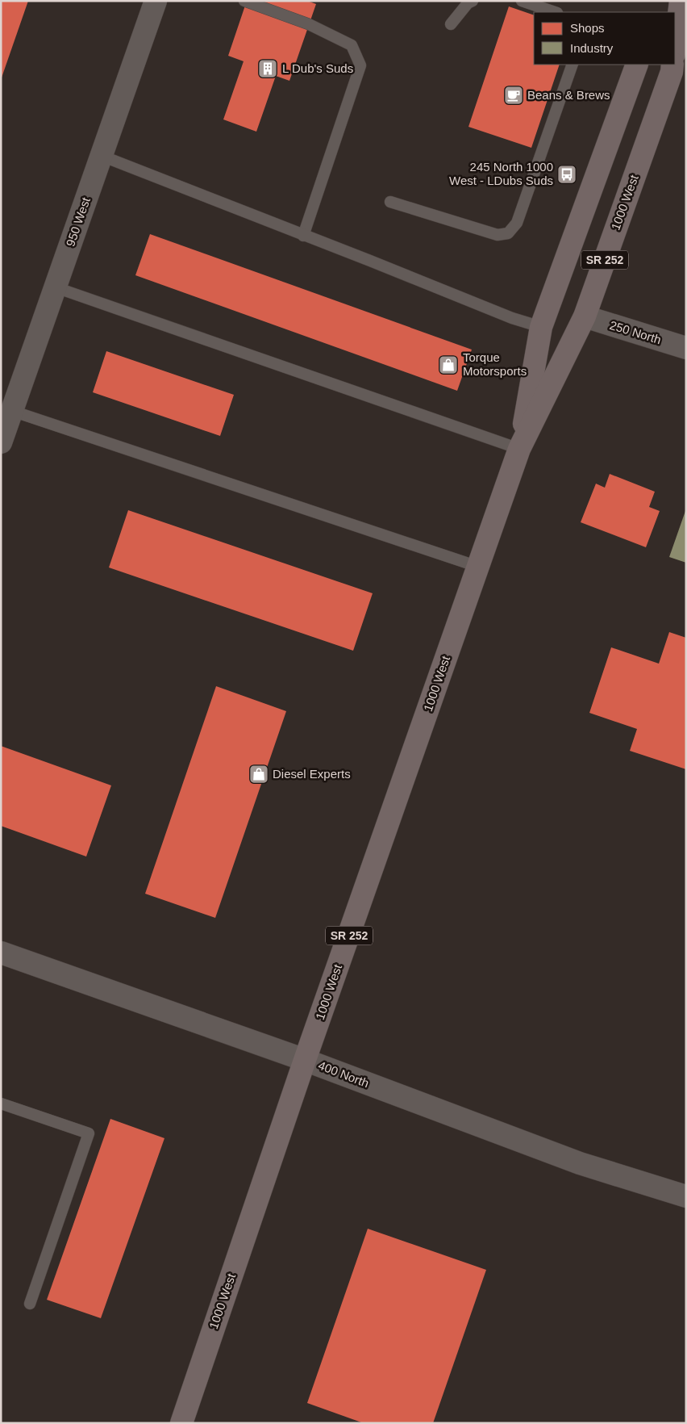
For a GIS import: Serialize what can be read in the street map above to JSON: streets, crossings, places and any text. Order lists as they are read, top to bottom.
{
  "streets": {
    "main road": ["1000 West", "SR 252"],
    "street": ["950 West", "250 North", "400 North"]
  },
  "crossings": [
    ["1000 West", "250 North"],
    ["1000 West", "400 North"]
  ],
  "places": {
    "building": ["L Dub's Suds"],
    "cafe": ["Beans & Brews"],
    "bus stop": ["245 North 1000 West - LDubs Suds"],
    "shop": ["Torque Motorsports", "Diesel Experts"]
  },
  "legend": ["Shops", "Industry"]
}
